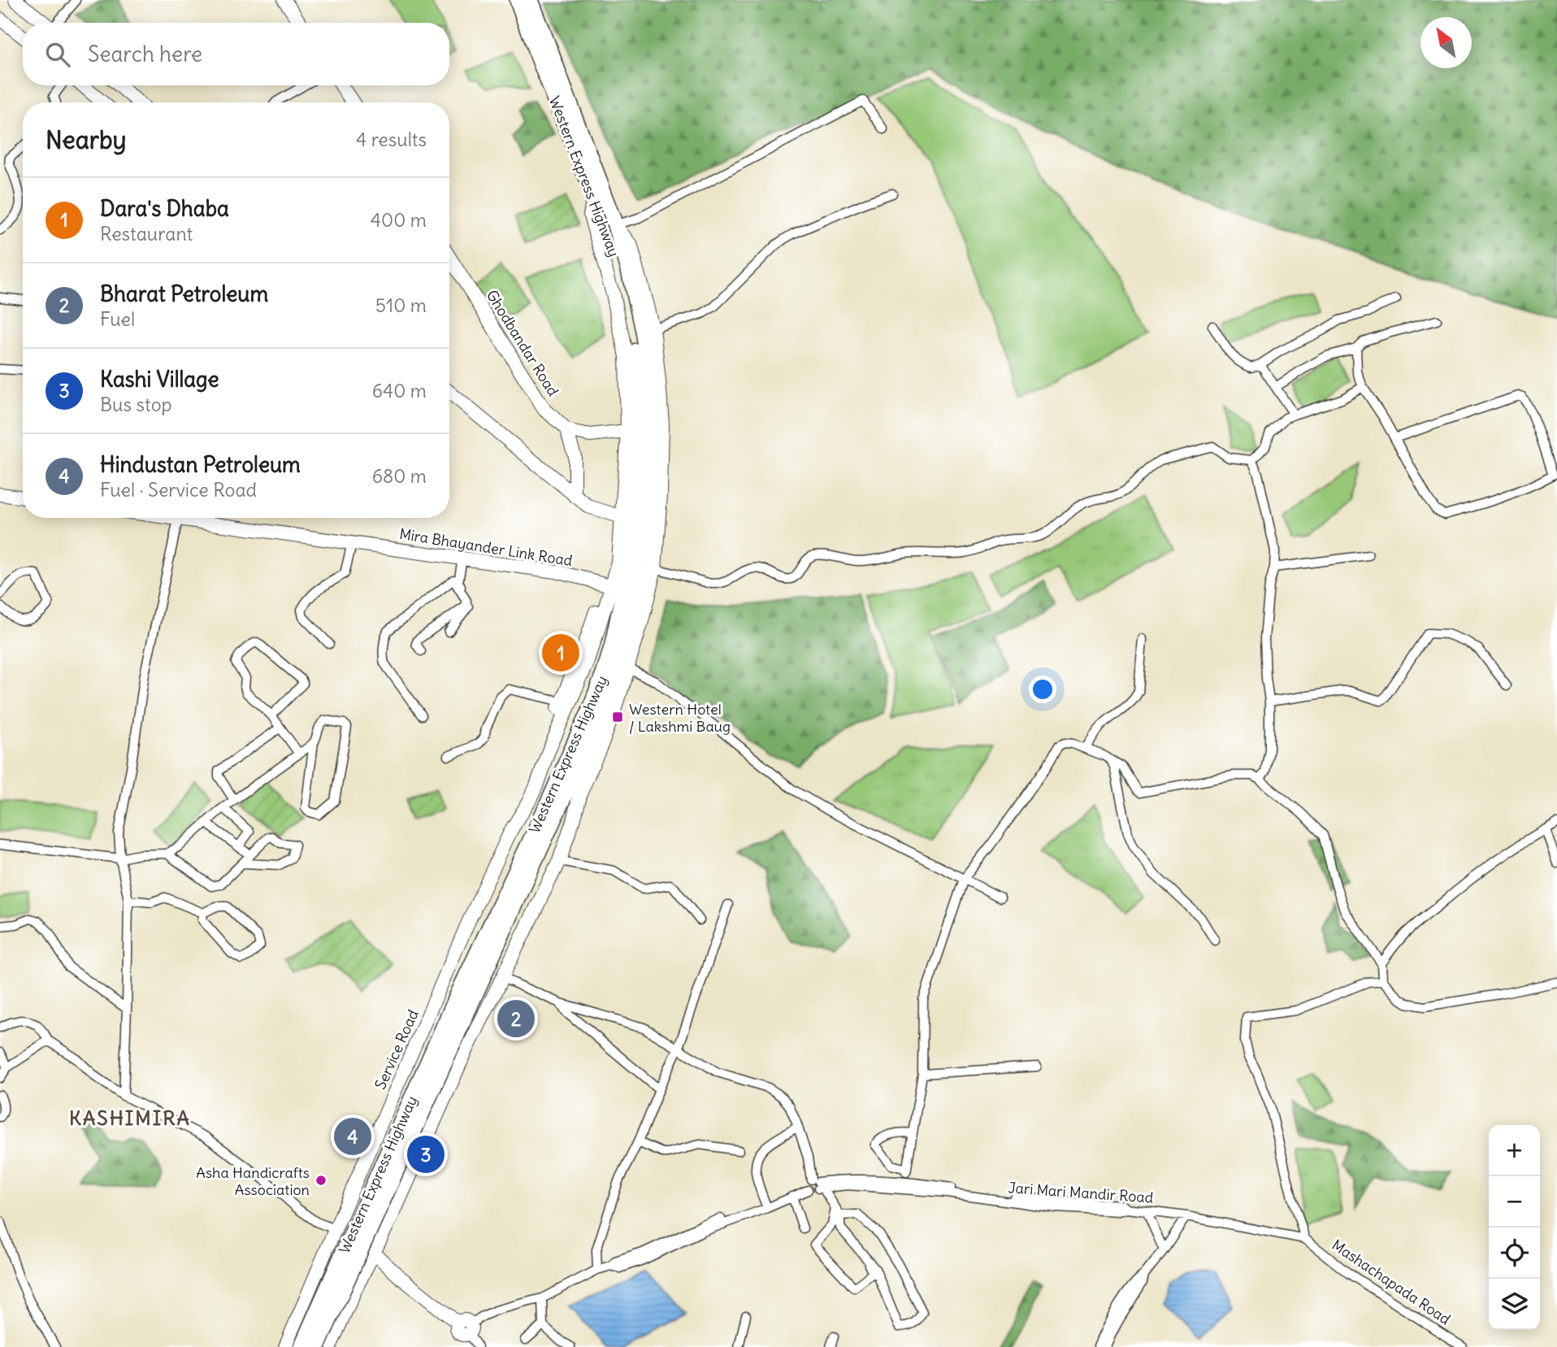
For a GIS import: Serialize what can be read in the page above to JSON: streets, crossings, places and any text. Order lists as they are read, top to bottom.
{
  "streets": {
    "highway": ["Western Express Highway"],
    "street": [
      "Ghodbandar Road",
      "Mira Bhayander Link Road",
      "Service Road",
      "Jari Mari Mandir Road",
      "Mashachapada Road"
    ]
  },
  "crossings": [
    ["Western Express Highway", "Service Road"],
    ["Mira Bhayander Link Road", "Service Road"],
    ["Jari Mari Mandir Road", "Mashachapada Road"]
  ],
  "districts": ["KASHIMIRA"],
  "places": {
    "transit": ["Western Hotel / Lakshmi Baug"],
    "other": ["Asha Handicrafts Association"]
  },
  "north": "top left",
  "page": {
    "search": "Search here",
    "heading": ["Nearby", "4 results"],
    "list": [
      {
        "mark": "1",
        "name": "Dara's Dhaba",
        "note": "Restaurant",
        "value": "400 m"
      },
      {
        "mark": "2",
        "name": "Bharat Petroleum",
        "note": "Fuel",
        "value": "510 m"
      },
      {
        "mark": "3",
        "name": "Kashi Village",
        "note": "Bus stop",
        "value": "640 m"
      },
      {
        "mark": "4",
        "name": "Hindustan Petroleum",
        "note": "Fuel · Service Road",
        "value": "680 m"
      }
    ],
    "pins": [
      "1",
      "2",
      "4",
      "3"
    ],
    "map_buttons": ["+", "−"]
  }
}
